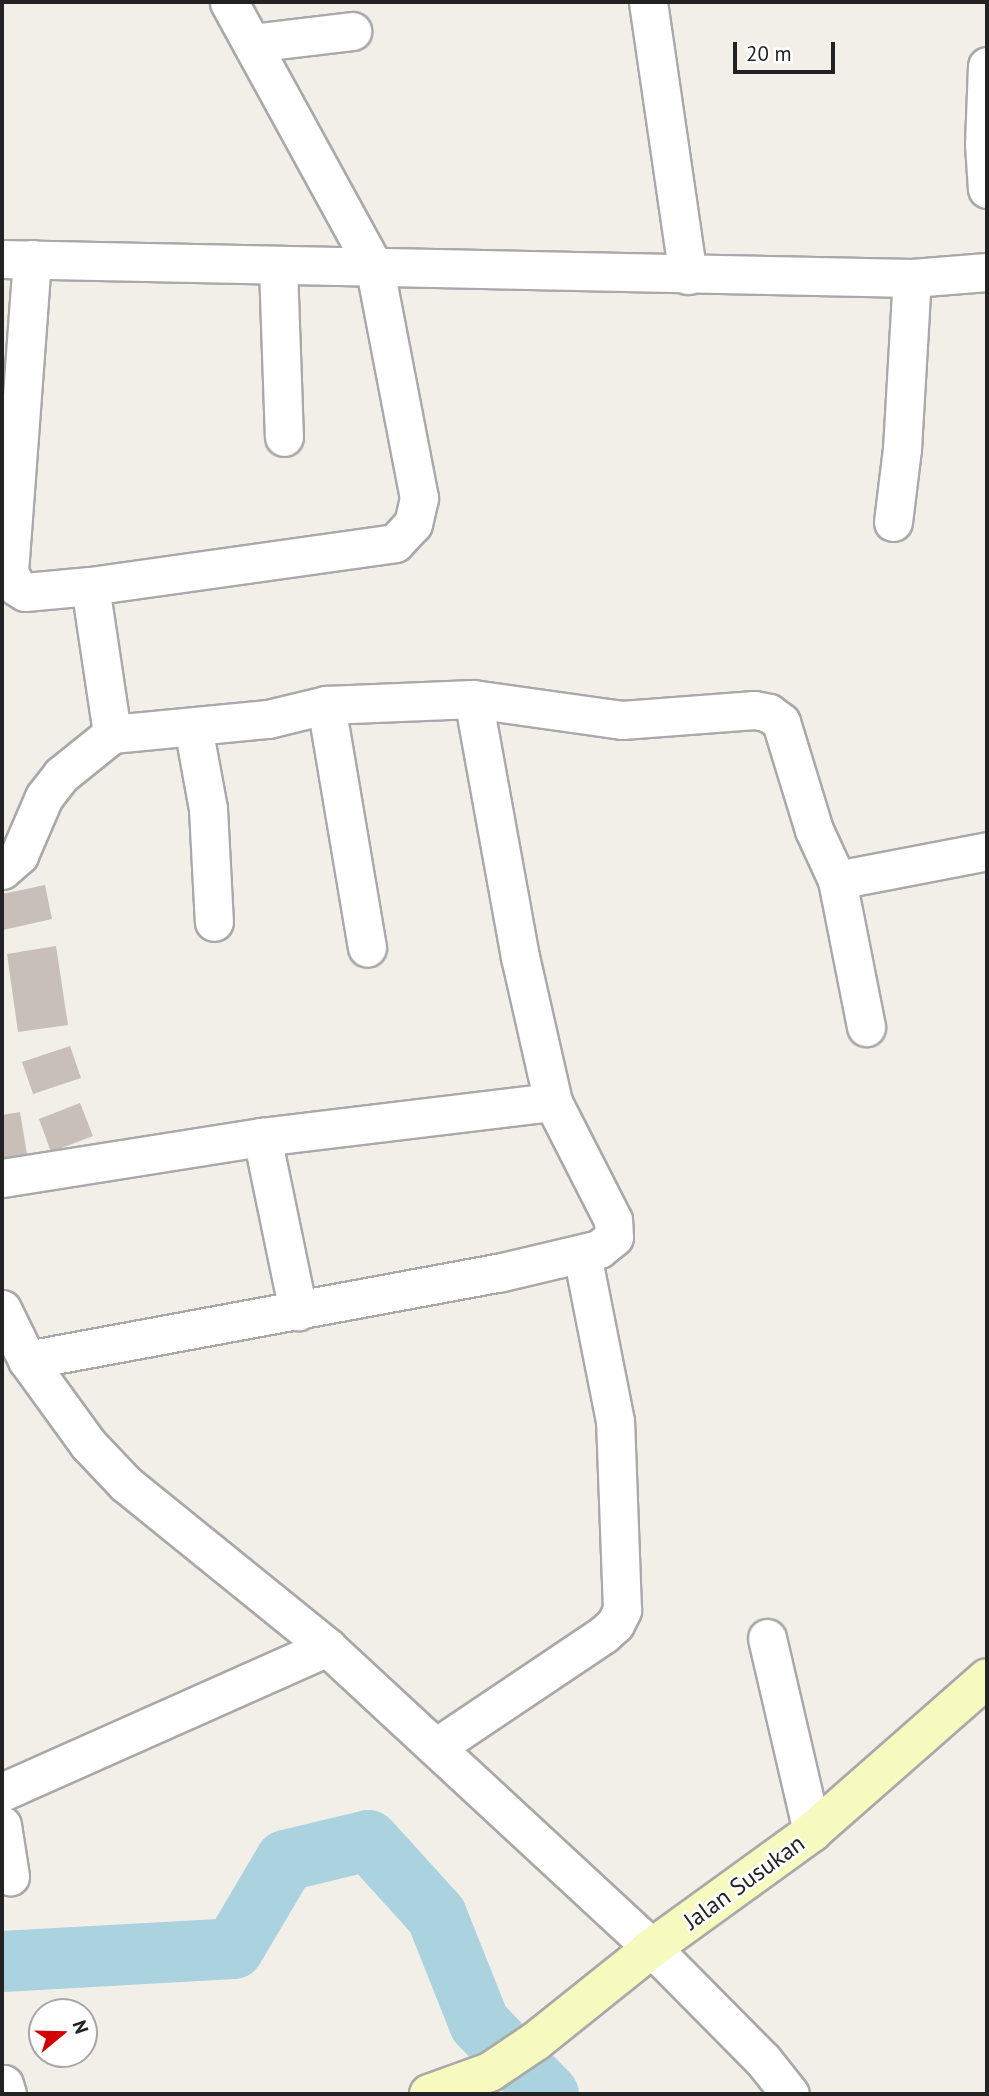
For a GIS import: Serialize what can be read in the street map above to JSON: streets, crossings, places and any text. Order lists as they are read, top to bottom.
{
  "streets": {
    "street": ["Jalan Susukan"]
  },
  "scale_bar": "20 m",
  "north": "right"
}
